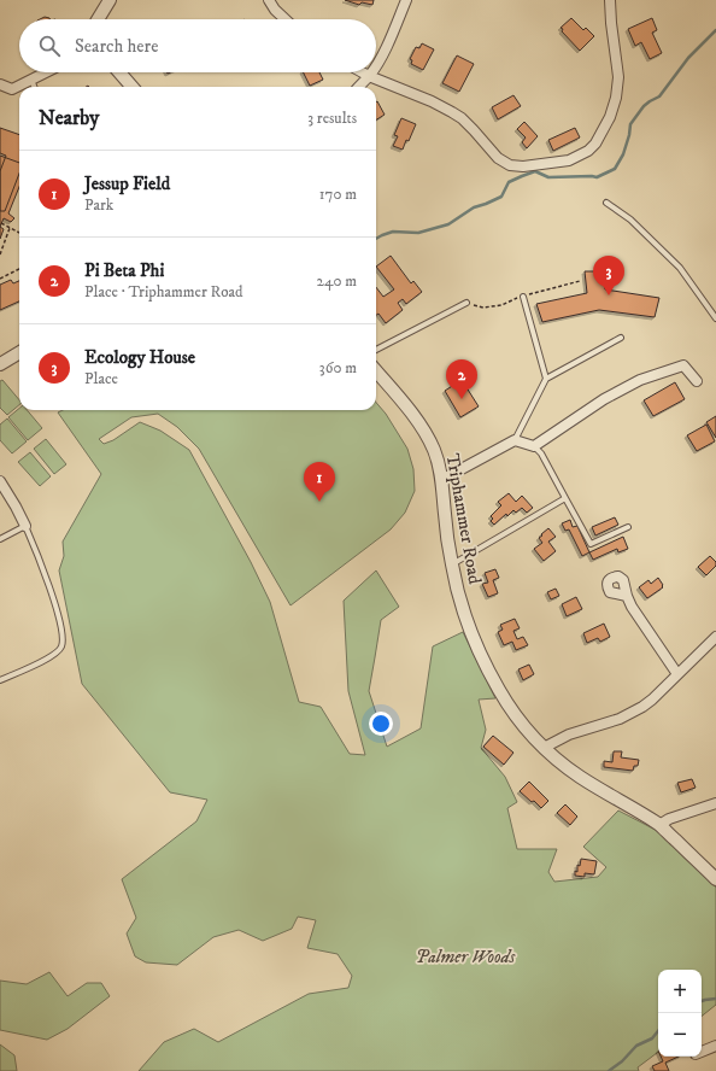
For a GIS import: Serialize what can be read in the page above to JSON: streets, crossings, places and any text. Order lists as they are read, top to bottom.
{
  "streets": {
    "street": ["Triphammer Road"]
  },
  "parks": ["Palmer Woods"],
  "page": {
    "search": "Search here",
    "heading": ["Nearby", "3 results"],
    "list": [
      {
        "mark": "1",
        "name": "Jessup Field",
        "note": "Park",
        "value": "170 m"
      },
      {
        "mark": "2",
        "name": "Pi Beta Phi",
        "note": "Place · Triphammer Road",
        "value": "240 m"
      },
      {
        "mark": "3",
        "name": "Ecology House",
        "note": "Place",
        "value": "360 m"
      }
    ],
    "pins": ["3", "2", "1"],
    "map_buttons": ["+", "−"]
  }
}
